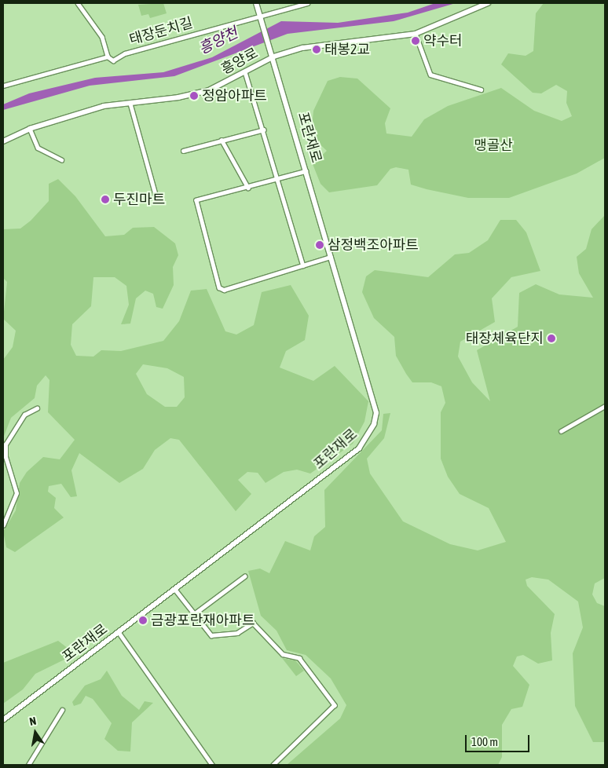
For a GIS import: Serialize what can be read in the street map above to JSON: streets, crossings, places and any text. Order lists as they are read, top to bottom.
{
  "streets": {
    "street": ["태장둔치길", "흥양로", "포란재로"]
  },
  "crossings": [
    ["태장둔치길", "포란재로"],
    ["흥양로", "포란재로"]
  ],
  "water": ["흥양천"],
  "parks": ["맹골산"],
  "places": [
    "약수터",
    "태봉2교",
    "정암아파트",
    "두진마트",
    "삼정백조아파트",
    "태장체육단지",
    "금광포란재아파트"
  ],
  "scale_bar": "100 m",
  "north": "top"
}
